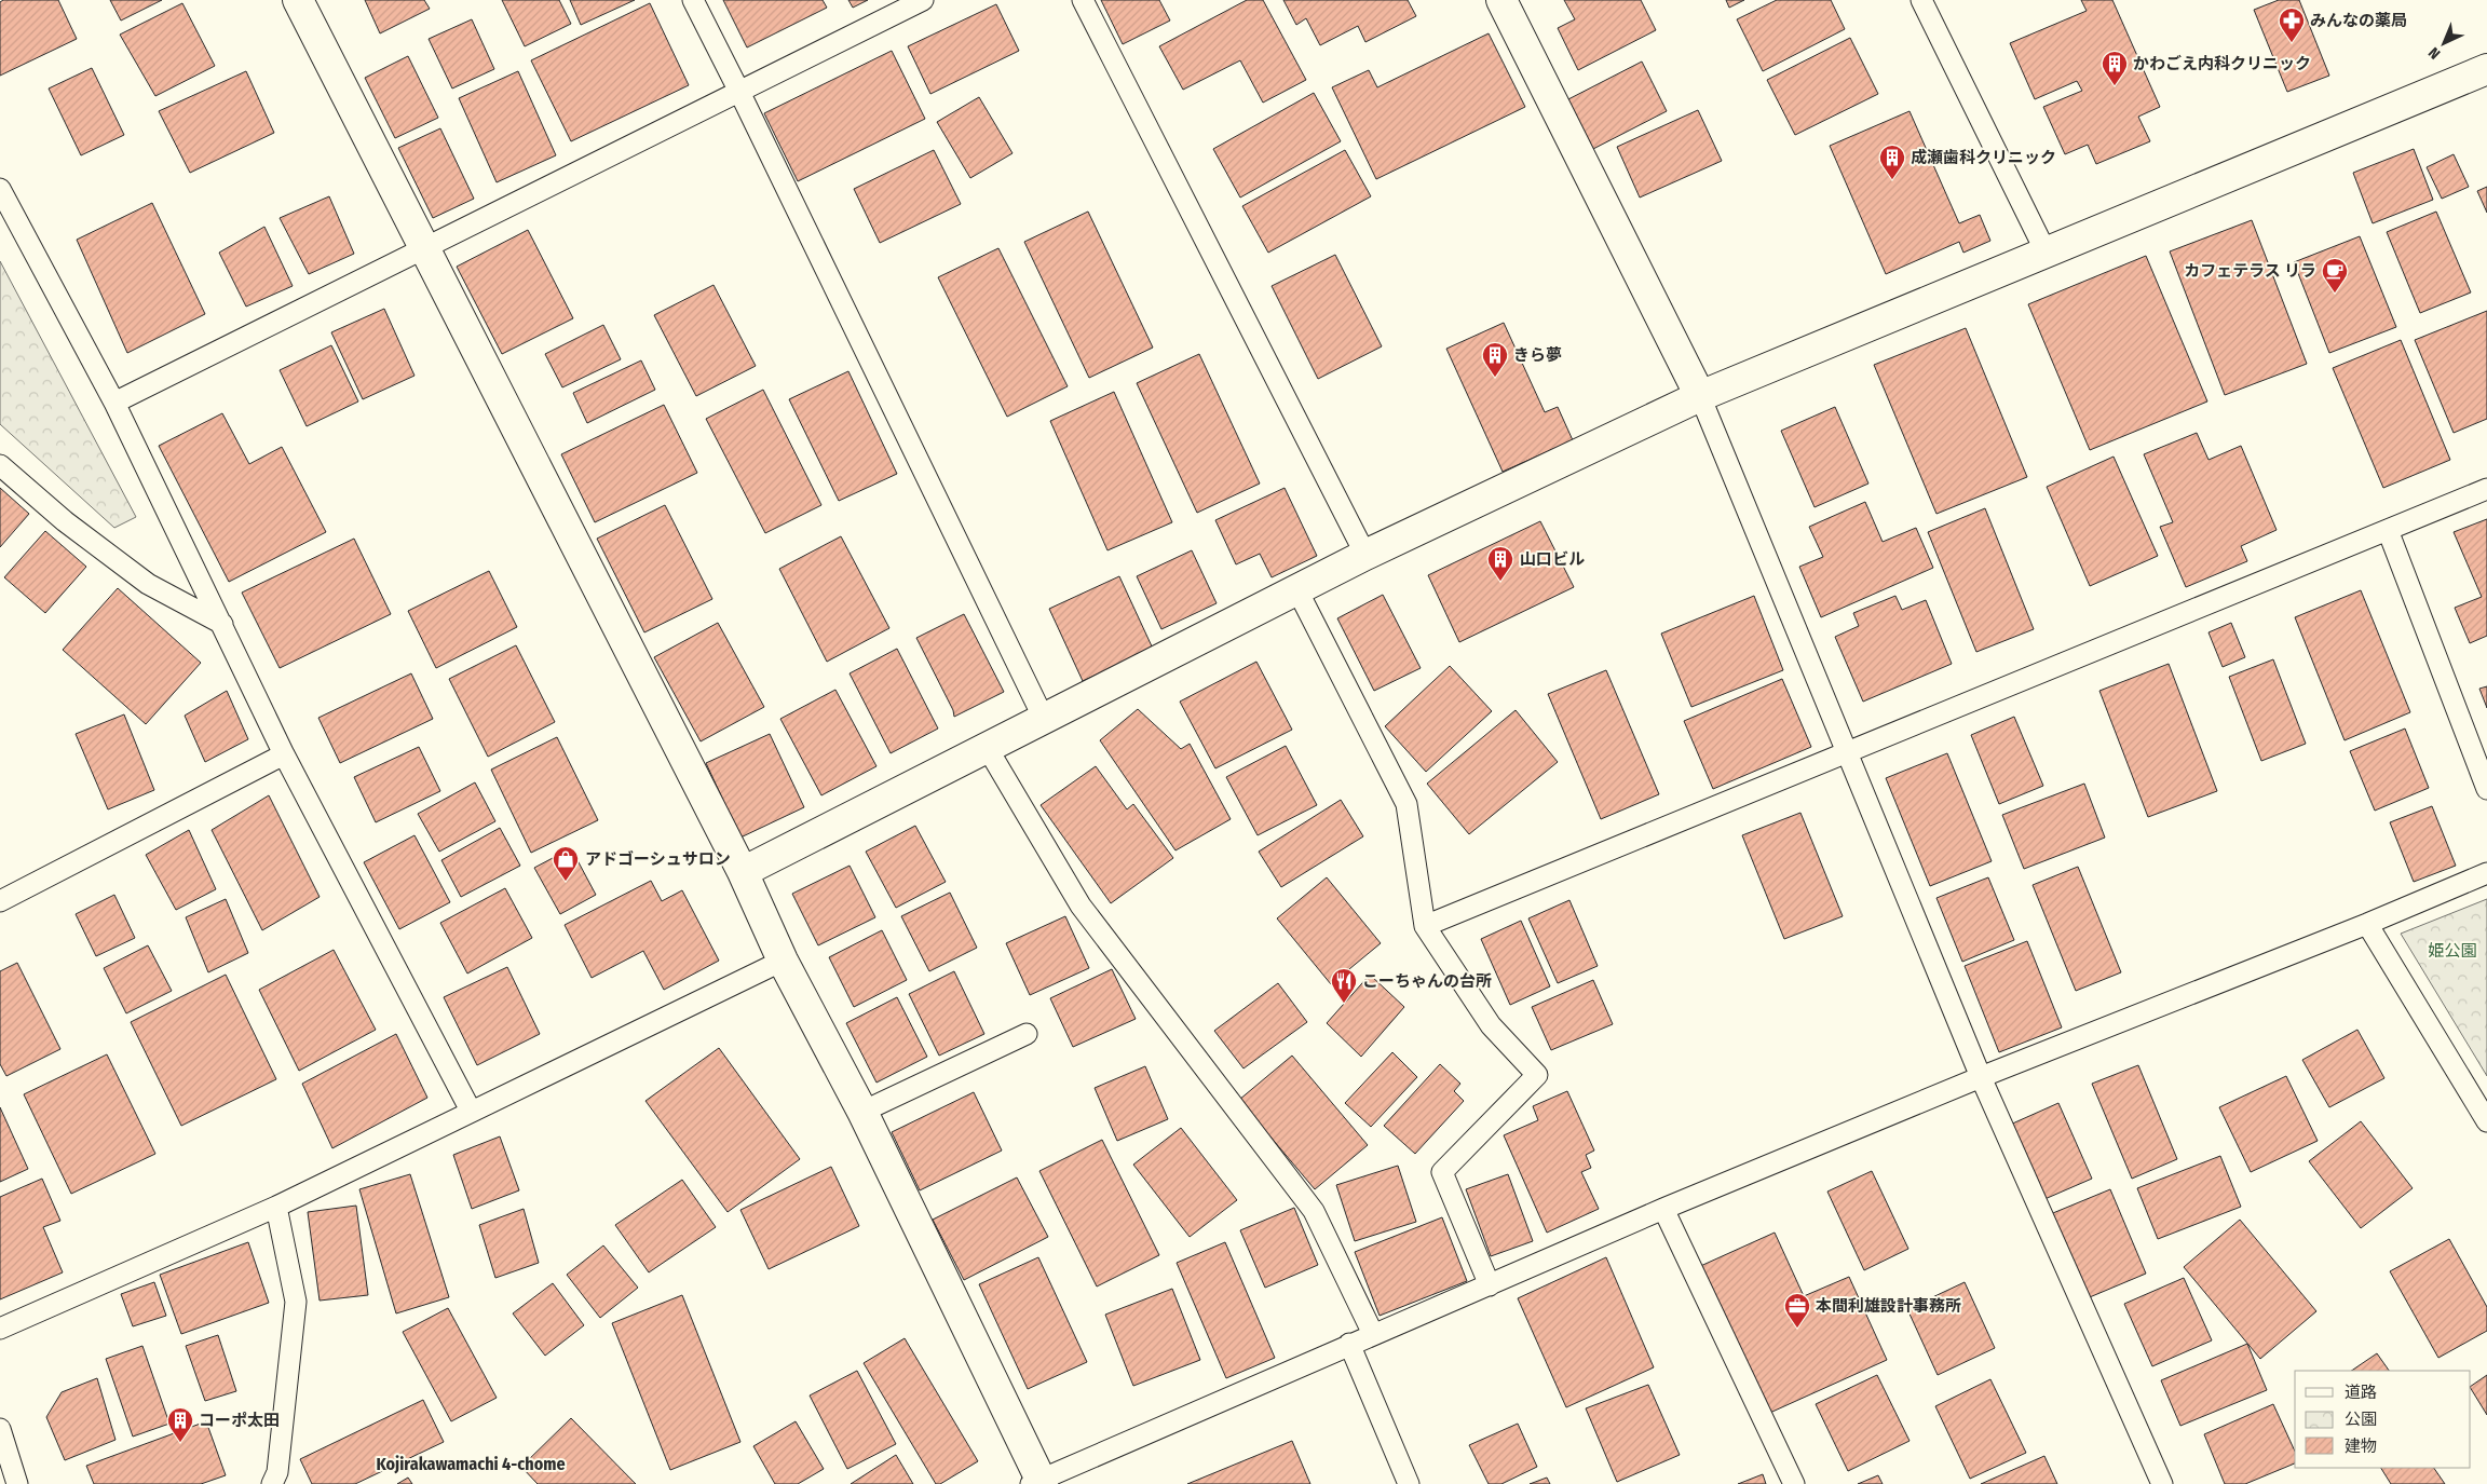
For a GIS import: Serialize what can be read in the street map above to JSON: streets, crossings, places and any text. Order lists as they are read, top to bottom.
{
  "districts": ["Kojirakawamachi 4-chome"],
  "parks": ["姫公園"],
  "places": {
    "pharmacy": ["みんなの薬局"],
    "building": [
      "かわごえ内科クリニック",
      "成瀬歯科クリニック",
      "きら夢",
      "山口ビル",
      "コーポ太田"
    ],
    "cafe": ["カフェテラス リラ"],
    "shop": ["アドゴーシュサロン"],
    "restaurant": ["こーちゃんの台所"],
    "office": ["本間利雄設計事務所"]
  },
  "legend": ["道路", "公園", "建物"],
  "north": "bottom left"
}
